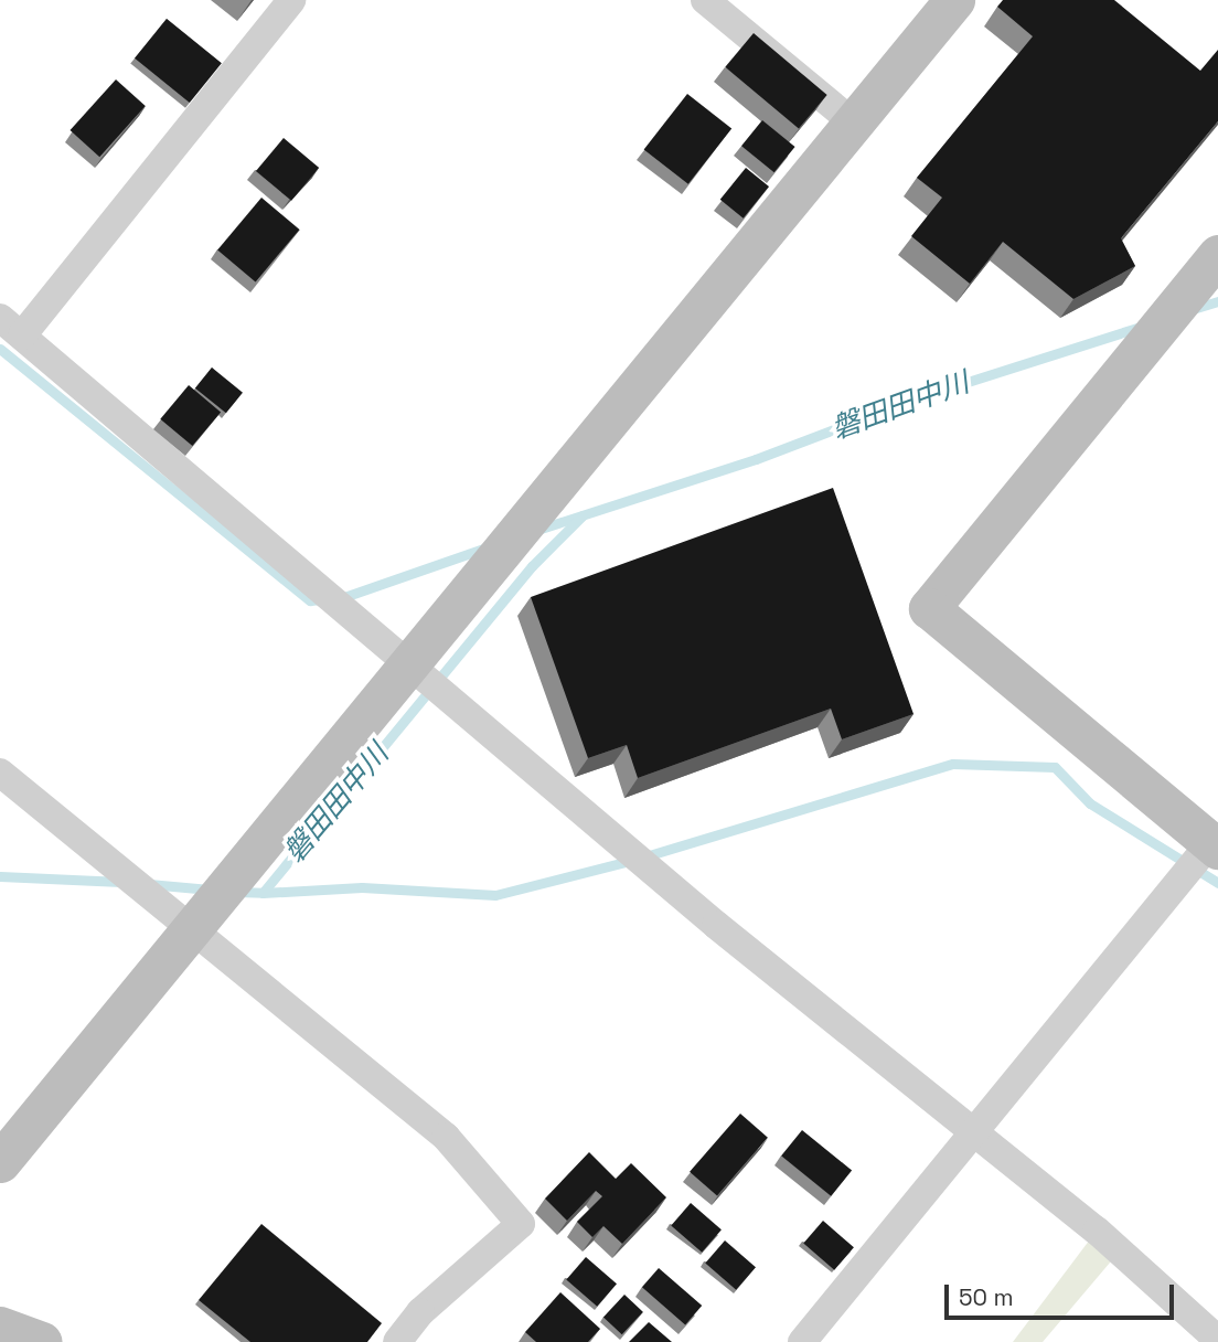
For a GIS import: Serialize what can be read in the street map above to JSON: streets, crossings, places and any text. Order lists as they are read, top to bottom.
{
  "water": ["磐田田中川"],
  "scale_bar": "50 m"
}
